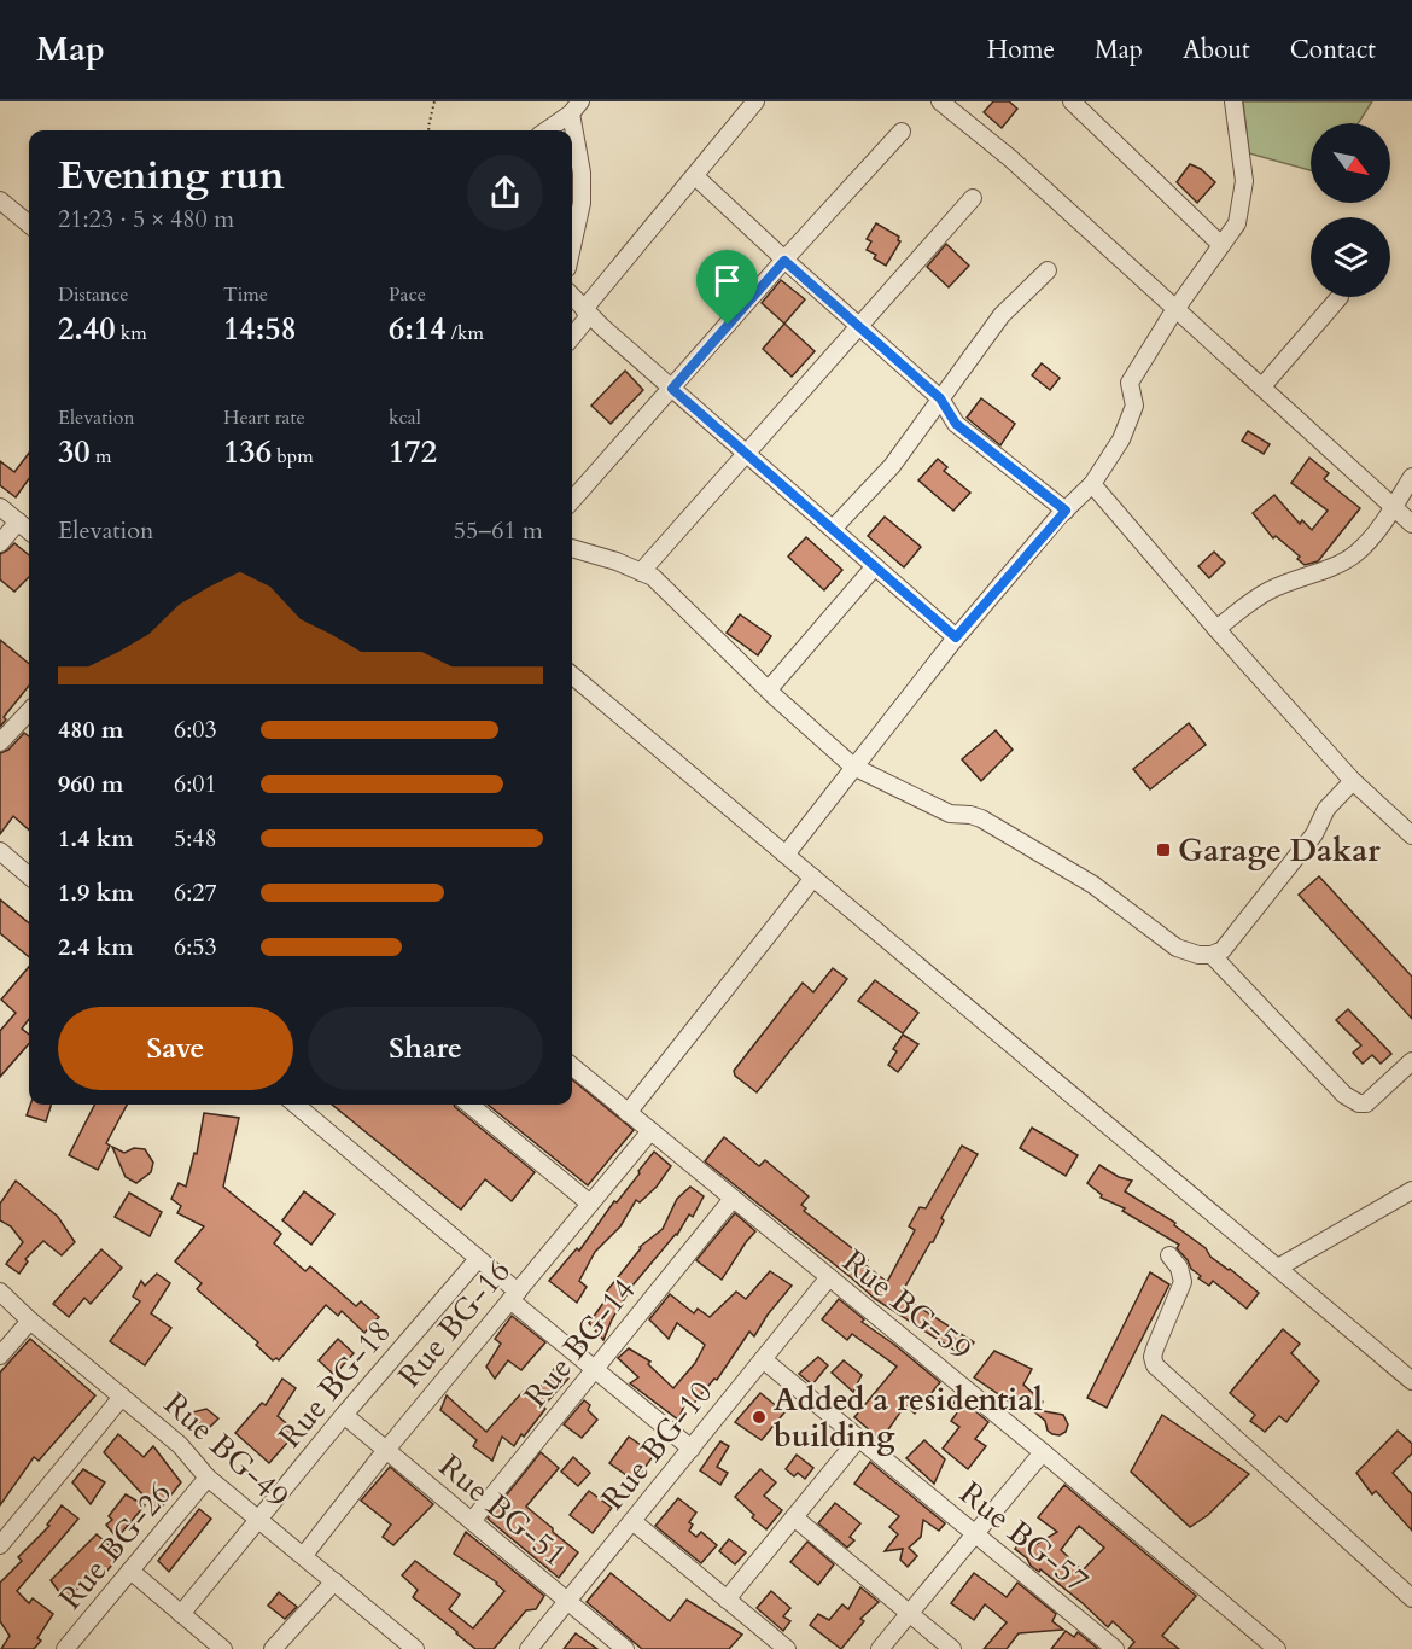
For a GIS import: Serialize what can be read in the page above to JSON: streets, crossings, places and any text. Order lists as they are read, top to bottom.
{
  "streets": {
    "street": [
      "Rue BG-59",
      "Rue BG-16",
      "Rue BG-14",
      "Rue BG-18",
      "Rue BG-10",
      "Rue BG-49",
      "Rue BG-51",
      "Rue BG-57",
      "Rue BG-26"
    ]
  },
  "crossings": [
    ["Rue BG-59", "Rue BG-16"],
    ["Rue BG-59", "Rue BG-14"],
    ["Rue BG-59", "Rue BG-10"],
    ["Rue BG-16", "Rue BG-49"],
    ["Rue BG-16", "Rue BG-51"],
    ["Rue BG-14", "Rue BG-51"],
    ["Rue BG-18", "Rue BG-49"],
    ["Rue BG-18", "Rue BG-51"],
    ["Rue BG-10", "Rue BG-51"],
    ["Rue BG-10", "Rue BG-57"],
    ["Rue BG-49", "Rue BG-26"]
  ],
  "places": {
    "transit": ["Garage Dakar"],
    "other": ["Added a residential building"]
  },
  "north": "bottom right",
  "page": {
    "header": "Map",
    "nav": [
      "Home",
      "Map",
      "About",
      "Contact"
    ],
    "heading": ["Evening run", "21:23 · 5 × 480 m"],
    "stats": [
      ["Distance", "2.40 km"],
      ["Time", "14:58"],
      ["Pace", "6:14 /km"],
      ["Elevation", "30 m"],
      ["Heart rate", "136 bpm"],
      ["kcal", "172"]
    ],
    "chart": ["Elevation", "55–61 m"],
    "list": [
      {
        "name": "480 m",
        "note": "6:03"
      },
      {
        "name": "960 m",
        "note": "6:01"
      },
      {
        "name": "1.4 km",
        "note": "5:48"
      },
      {
        "name": "1.9 km",
        "note": "6:27"
      },
      {
        "name": "2.4 km",
        "note": "6:53"
      }
    ],
    "buttons": ["Save", "Share"]
  }
}
